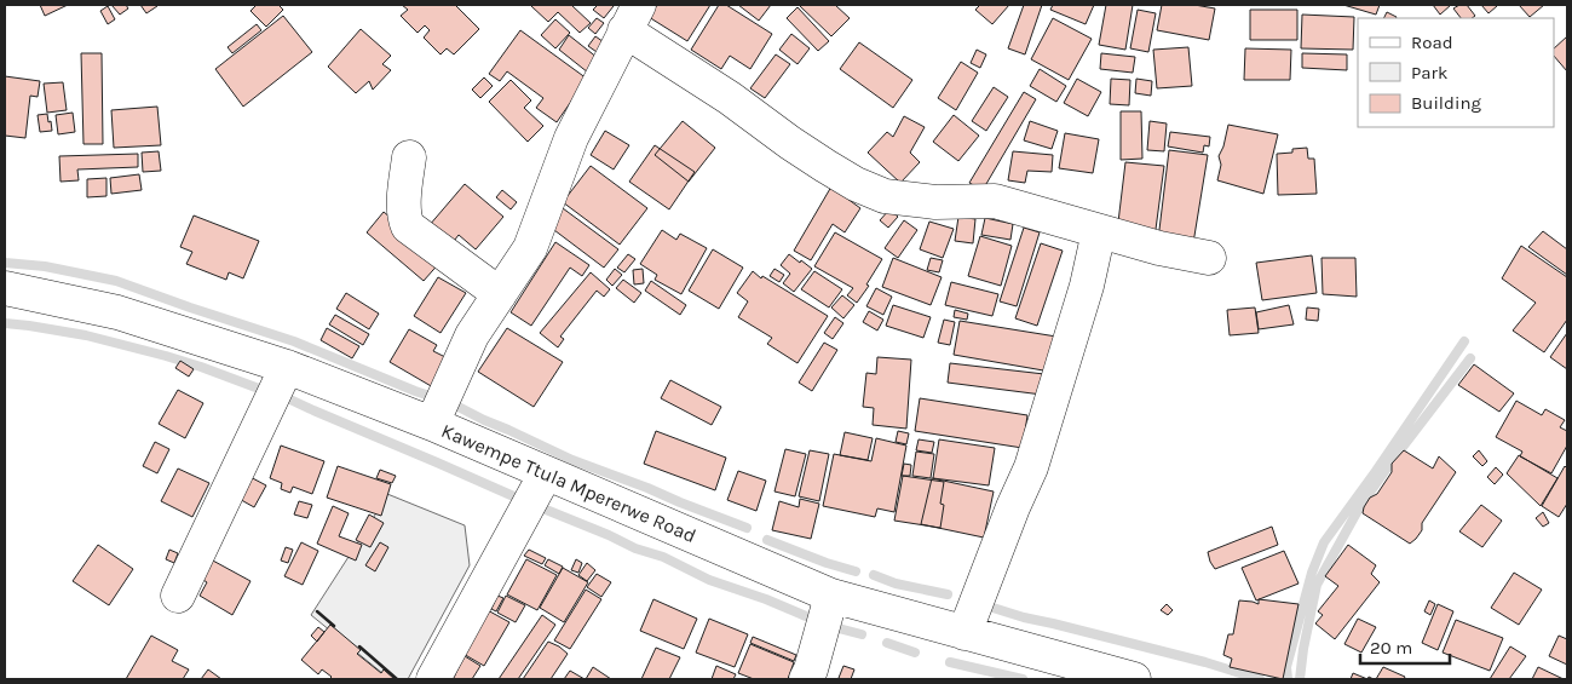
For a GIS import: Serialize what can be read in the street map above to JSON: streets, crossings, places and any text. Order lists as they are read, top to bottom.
{
  "streets": {
    "street": ["Kawempe Ttula Mpererwe Road"]
  },
  "legend": ["Road", "Park", "Building"],
  "scale_bar": "20 m"
}
